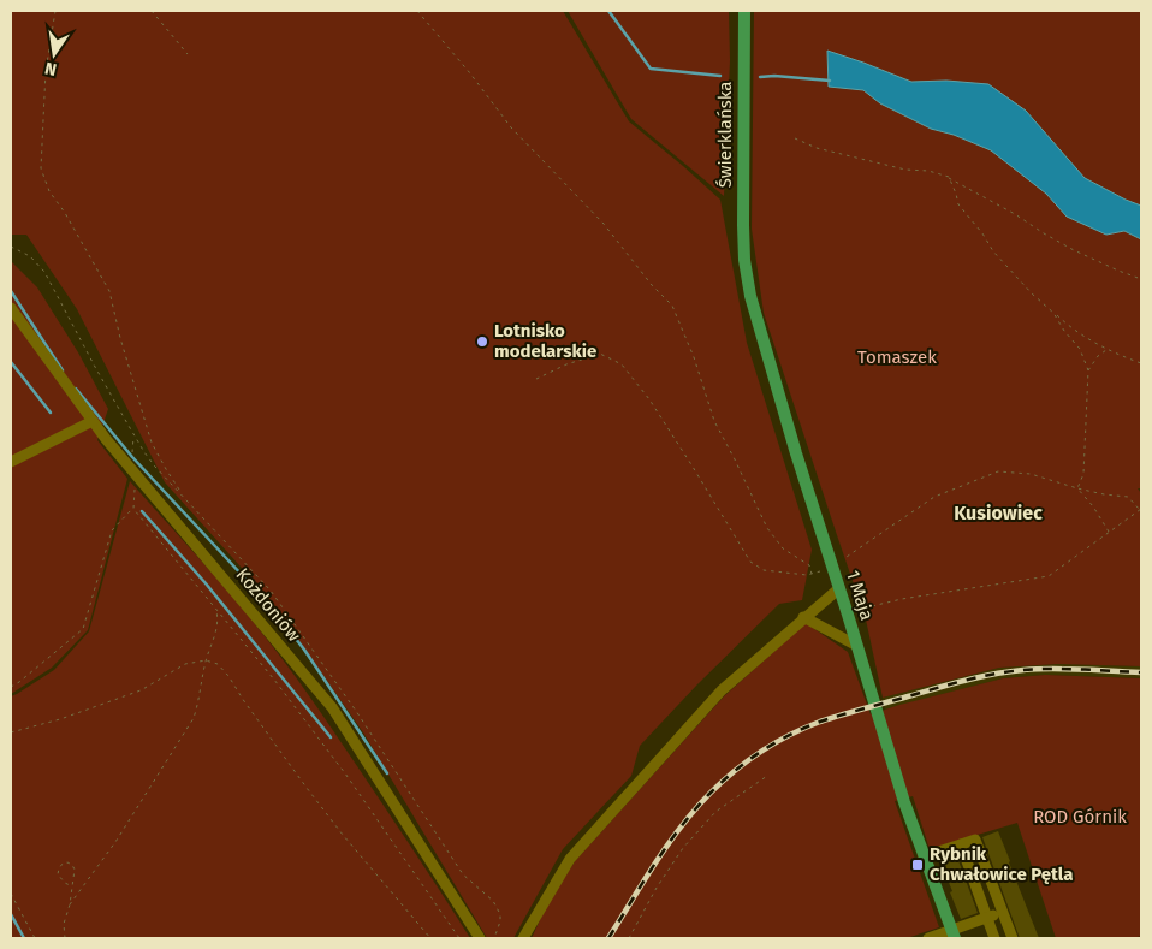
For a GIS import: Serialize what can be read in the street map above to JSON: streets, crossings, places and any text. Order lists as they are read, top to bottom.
{
  "streets": {
    "main road": ["Świerklańska", "1 Maja"],
    "street": ["Kożdoniów"]
  },
  "crossings": [
    ["Świerklańska", "1 Maja"]
  ],
  "districts": ["Kusiowiec"],
  "parks": ["Tomaszek", "ROD Górnik"],
  "places": {
    "other": ["Lotnisko modelarskie"],
    "transit": ["Rybnik Chwałowice Pętla"]
  },
  "north": "bottom"
}
